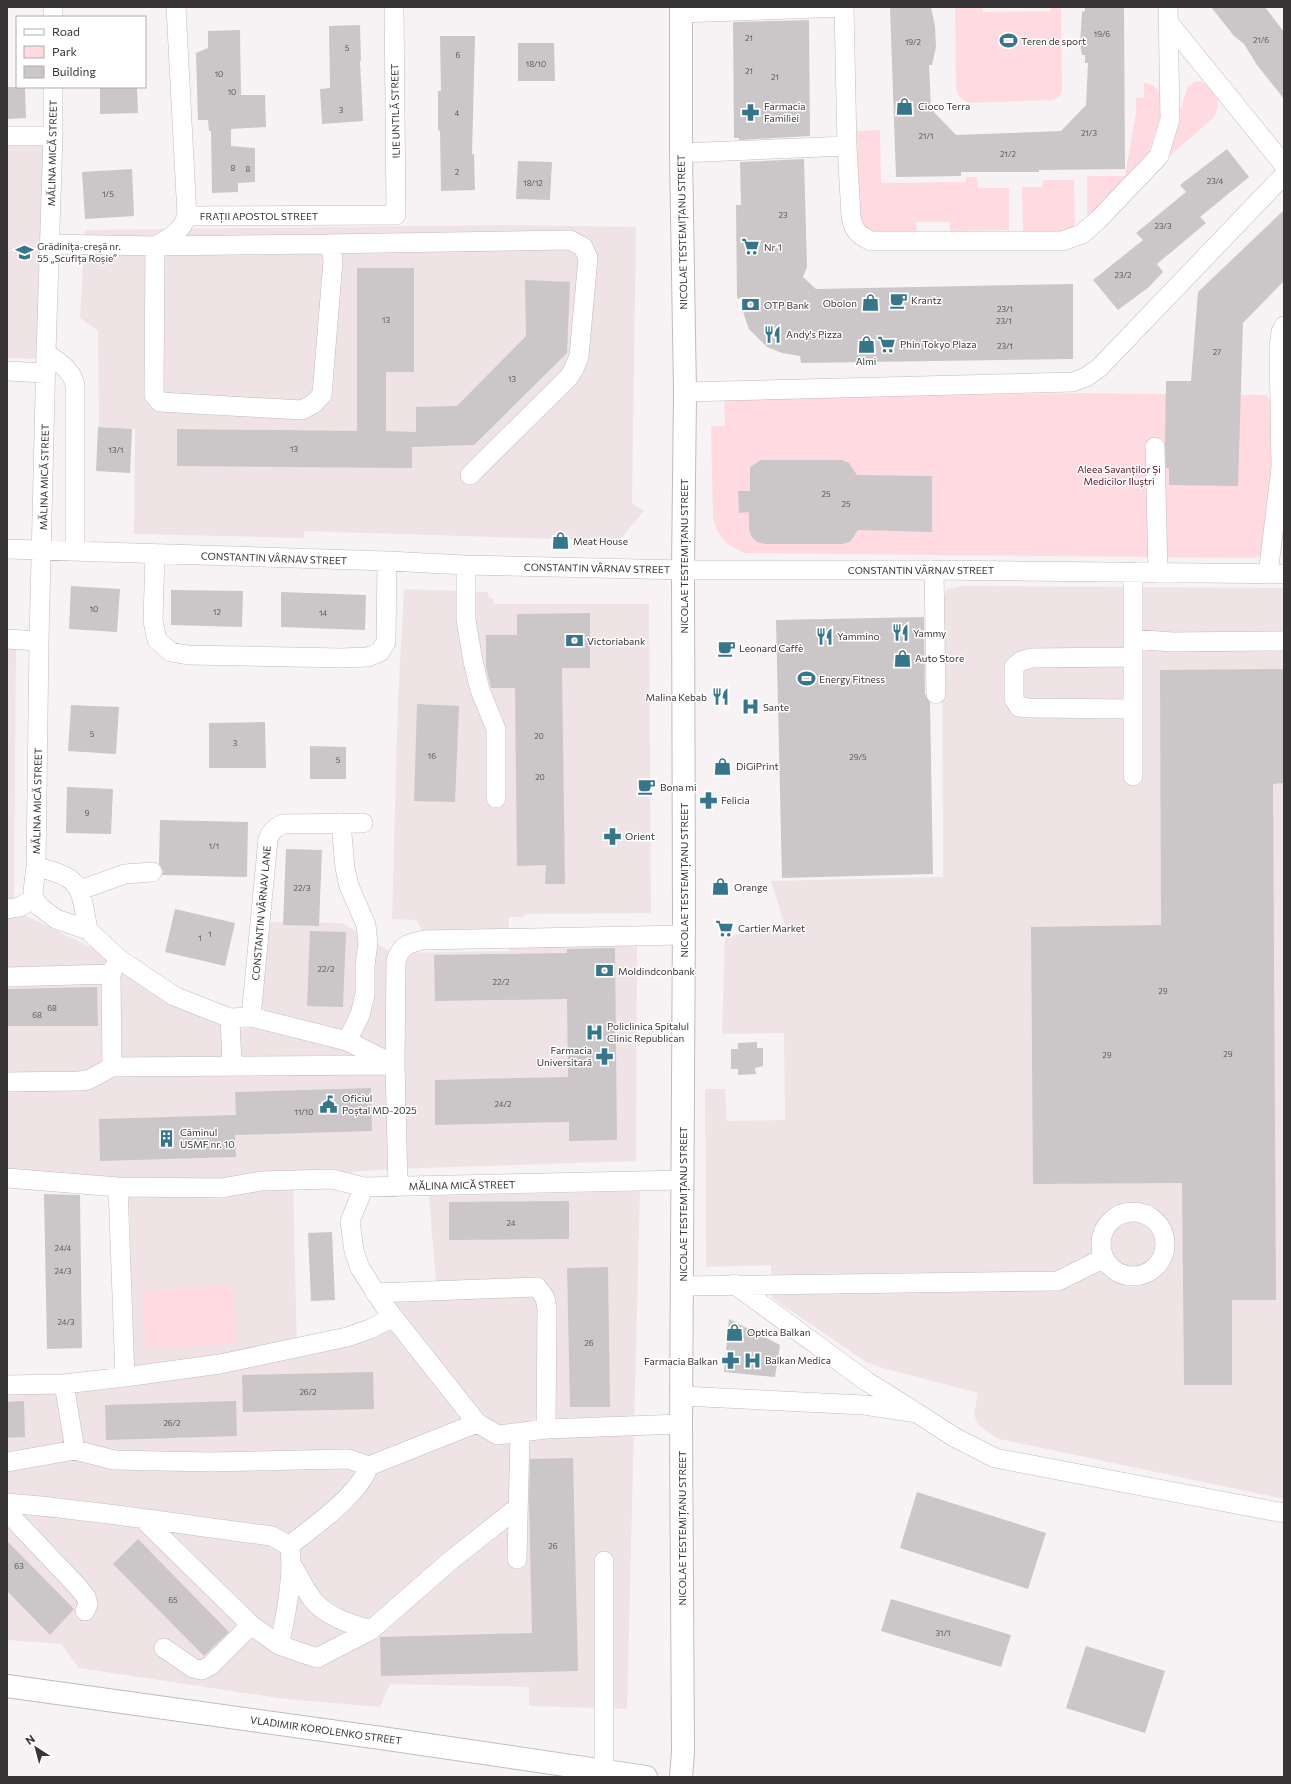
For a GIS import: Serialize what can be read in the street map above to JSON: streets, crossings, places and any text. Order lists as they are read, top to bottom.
{
  "streets": {
    "main road": ["NICOLAE TESTEMIȚANU STREET", "VLADIMIR KOROLENKO STREET"],
    "street": [
      "ILIE UNTILĂ STREET",
      "MĂLINA MICĂ STREET",
      "FRAȚII APOSTOL STREET",
      "CONSTANTIN VÂRNAV STREET",
      "CONSTANTIN VÂRNAV LANE"
    ]
  },
  "crossings": [
    ["ILIE UNTILĂ STREET", "FRAȚII APOSTOL STREET"],
    ["MĂLINA MICĂ STREET", "NICOLAE TESTEMIȚANU STREET"],
    ["MĂLINA MICĂ STREET", "CONSTANTIN VÂRNAV STREET"],
    ["NICOLAE TESTEMIȚANU STREET", "CONSTANTIN VÂRNAV STREET"]
  ],
  "parks": ["Aleea Savanților Și Medicilor Iluștri"],
  "places": {
    "sports": ["Teren de sport", "Energy Fitness"],
    "shop": [
      "Cioco Terra",
      "Obolon",
      "Almi",
      "Meat House",
      "Auto Store",
      "DiGiPrint",
      "Orange",
      "Optica Balkan"
    ],
    "pharmacy": [
      "Farmacia Familiei",
      "Felicia",
      "Orient",
      "Farmacia Universitară",
      "Farmacia Balkan"
    ],
    "supermarket": ["Nr 1", "Phin Tokyo Plaza", "Cartier Market"],
    "school or university": ["Grădinița-creșă nr. 55 „Scufița Roșie”"],
    "cafe": ["Krantz", "Leonard Caffè", "Bona mi"],
    "bank": ["OTP Bank", "Victoriabank", "Moldindconbank"],
    "restaurant": [
      "Andy's Pizza",
      "Yammy",
      "Yammino",
      "Malina Kebab"
    ],
    "hospital": ["Sante", "Policlinica Spitalul Clinic Republican", "Balkan Medica"],
    "public building": ["Oficiul Poștal MD-2025"],
    "building": ["Căminul USMF nr. 10"]
  },
  "house_numbers": [
    "19/6",
    "21",
    "21/6",
    "19/2",
    "5",
    "6",
    "18/10",
    "21",
    "10",
    "21",
    "10",
    "3",
    "4",
    "21/3",
    "21/1",
    "21/2",
    "8",
    "8",
    "2",
    "23/4",
    "18/12",
    "1/5",
    "23",
    "23/3",
    "23/2",
    "23/1",
    "13",
    "23/1",
    "23/1",
    "27",
    "13",
    "13",
    "13/1",
    "25",
    "25",
    "10",
    "12",
    "14",
    "5",
    "20",
    "3",
    "16",
    "29/5",
    "5",
    "20",
    "9",
    "1/1",
    "22/3",
    "1",
    "1",
    "22/2",
    "22/2",
    "29",
    "68",
    "68",
    "29",
    "29",
    "24/2",
    "11/10",
    "24",
    "24/4",
    "24/3",
    "24/3",
    "26",
    "26/2",
    "26/2",
    "26",
    "63",
    "65",
    "31/1"
  ],
  "legend": ["Road", "Park", "Building"],
  "north": "top left"
}
